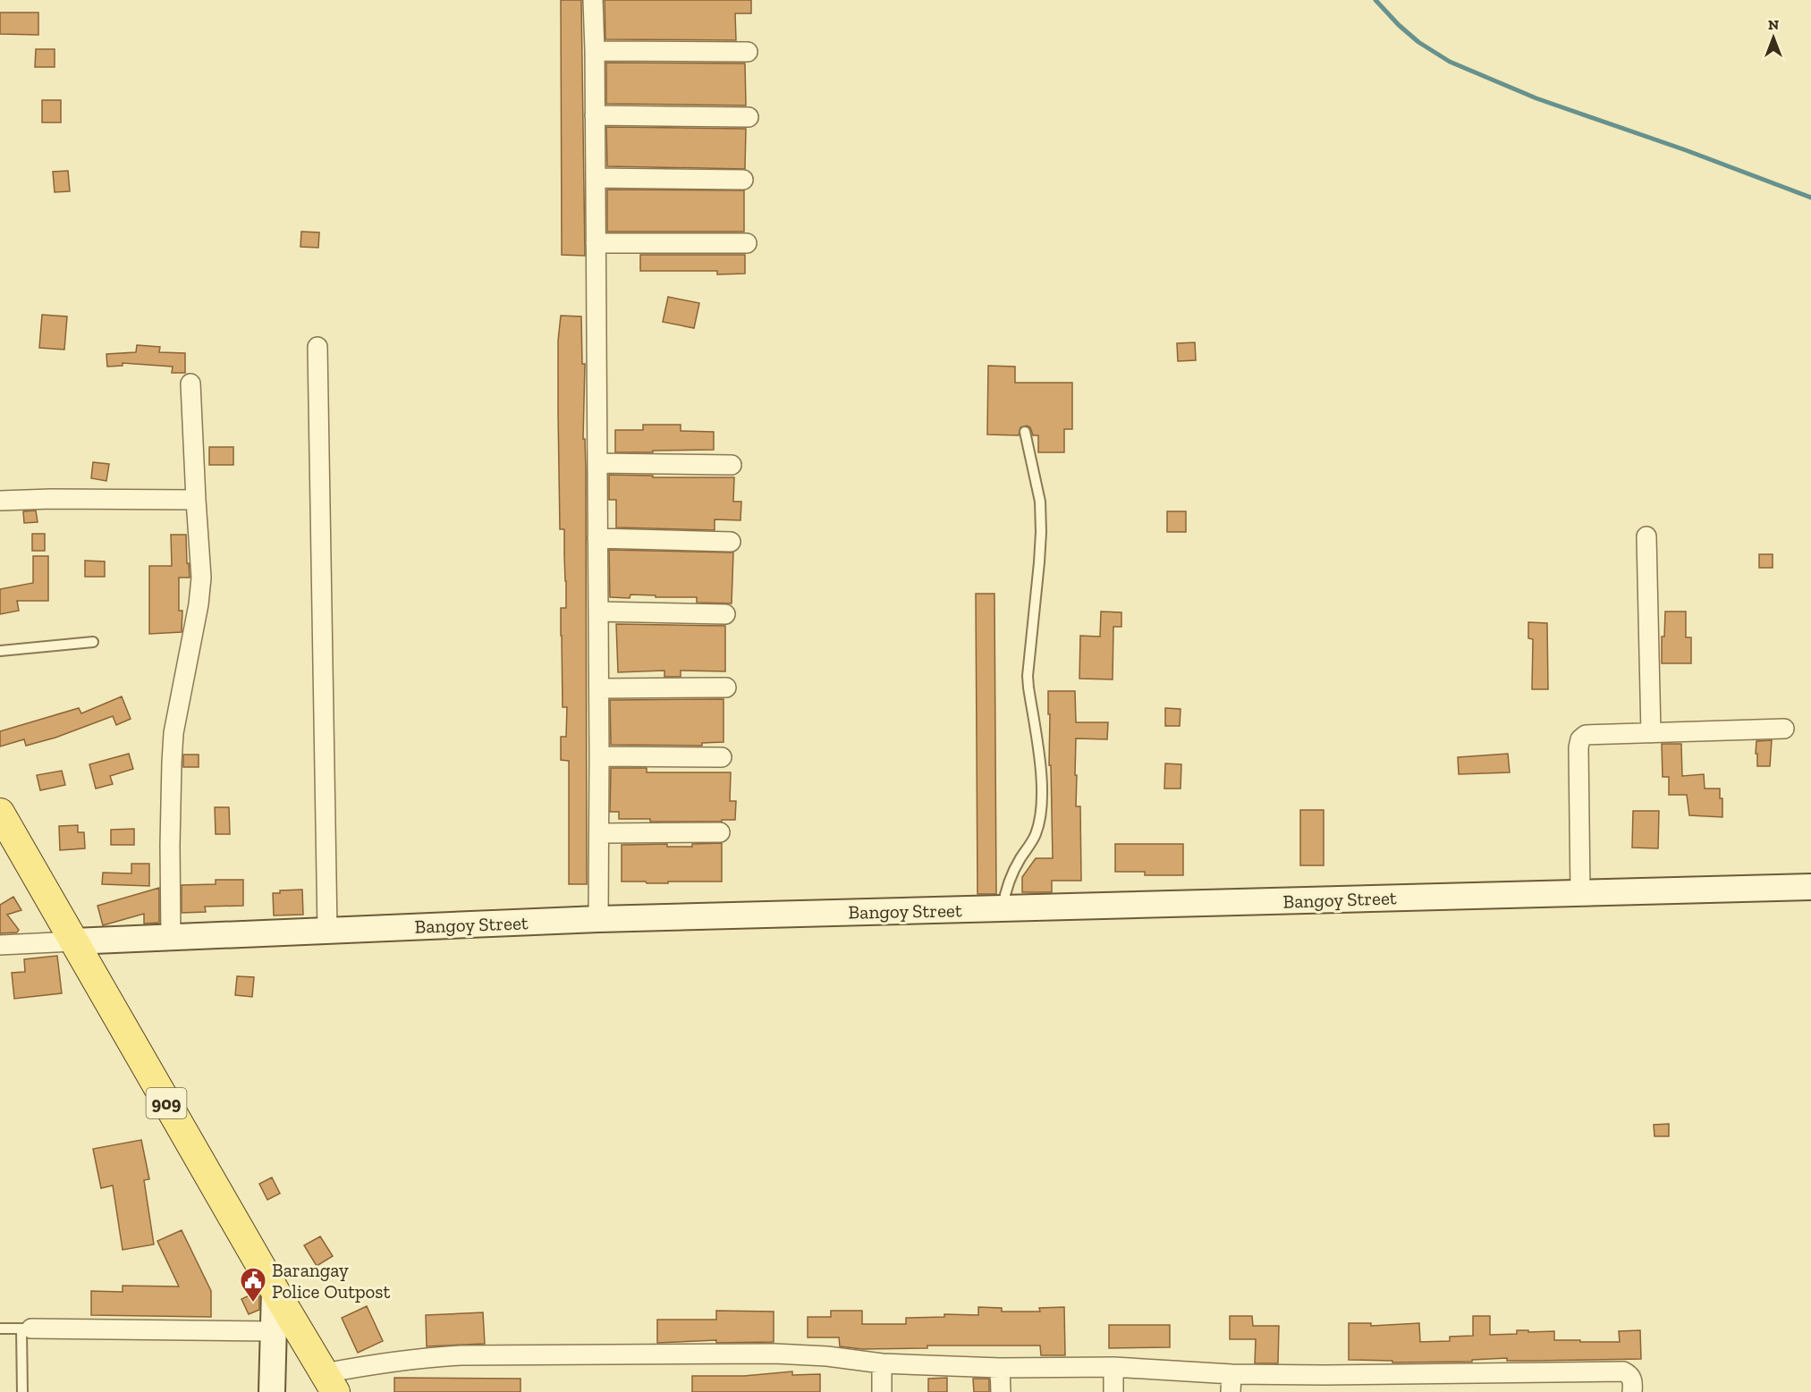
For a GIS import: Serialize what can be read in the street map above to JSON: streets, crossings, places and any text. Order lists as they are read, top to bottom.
{
  "streets": {
    "main road": ["Bangoy Street", "909"]
  },
  "crossings": [
    ["Bangoy Street", "909"]
  ],
  "places": {
    "public building": ["Barangay Police Outpost"]
  },
  "north": "top"
}
